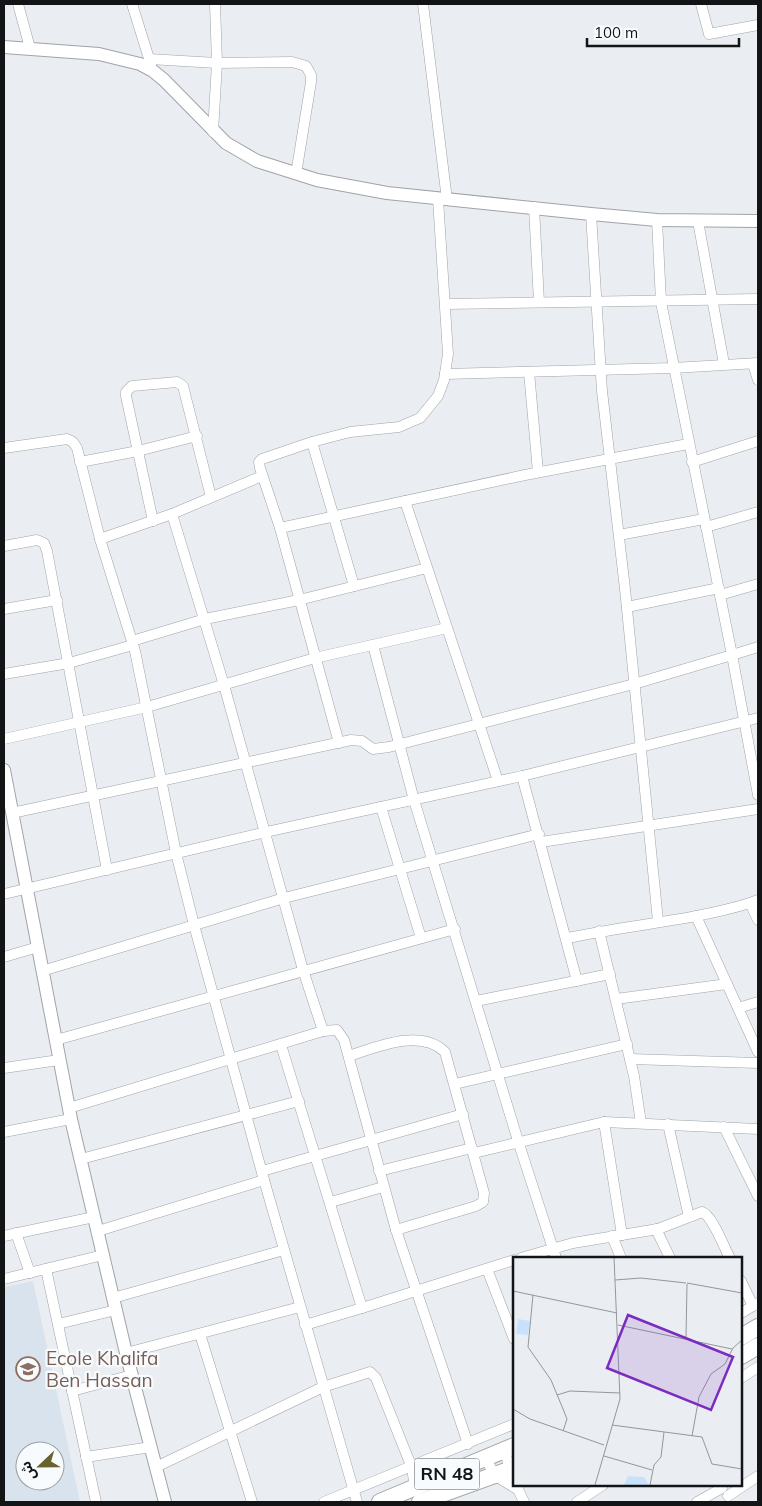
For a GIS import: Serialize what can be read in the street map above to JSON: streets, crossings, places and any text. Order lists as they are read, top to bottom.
{
  "streets": {
    "highway": ["RN 48"]
  },
  "places": {
    "school or university": ["Ecole Khalifa Ben Hassan"]
  },
  "scale_bar": "100 m",
  "north": "left"
}
